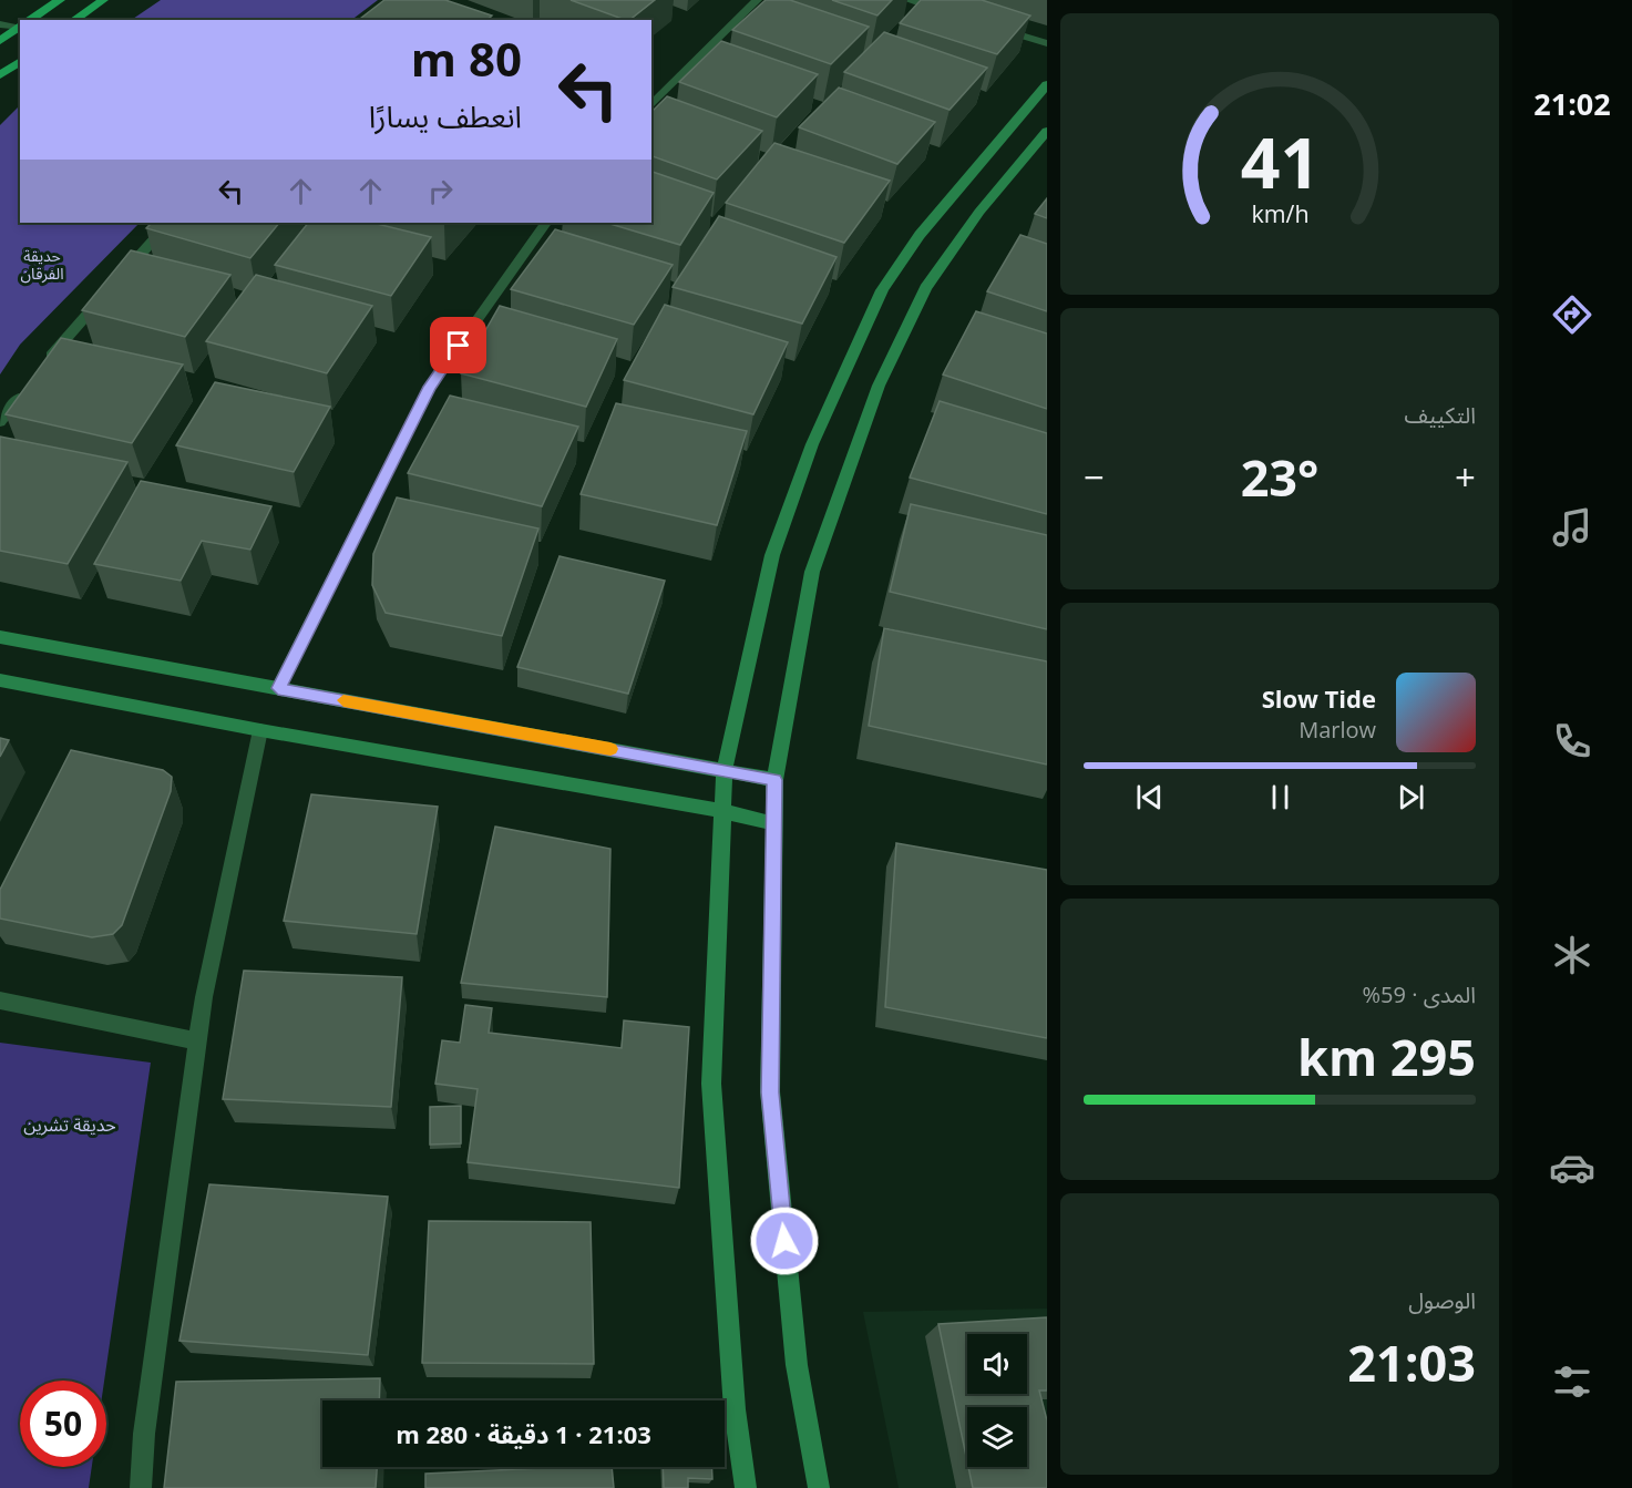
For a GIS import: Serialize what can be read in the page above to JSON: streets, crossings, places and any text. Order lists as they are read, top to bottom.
{
  "parks": ["حديقة الفرقان", "حديقة تشرين"],
  "page": {
    "tabs": "21:02",
    "turn": ["80 m", "انعطف يسارًا"],
    "tile": [
      "التكييف",
      ["المدى · 59%", "295 km"],
      ["الوصول", "21:03"]
    ],
    "heat": ["−", "23°", "+"],
    "song": ["Slow Tide", "Marlow"],
    "limit": "50",
    "trip": "21:03 · 1 دقيقة · 280 m",
    "gauge": ["41", "km/h"]
  }
}
